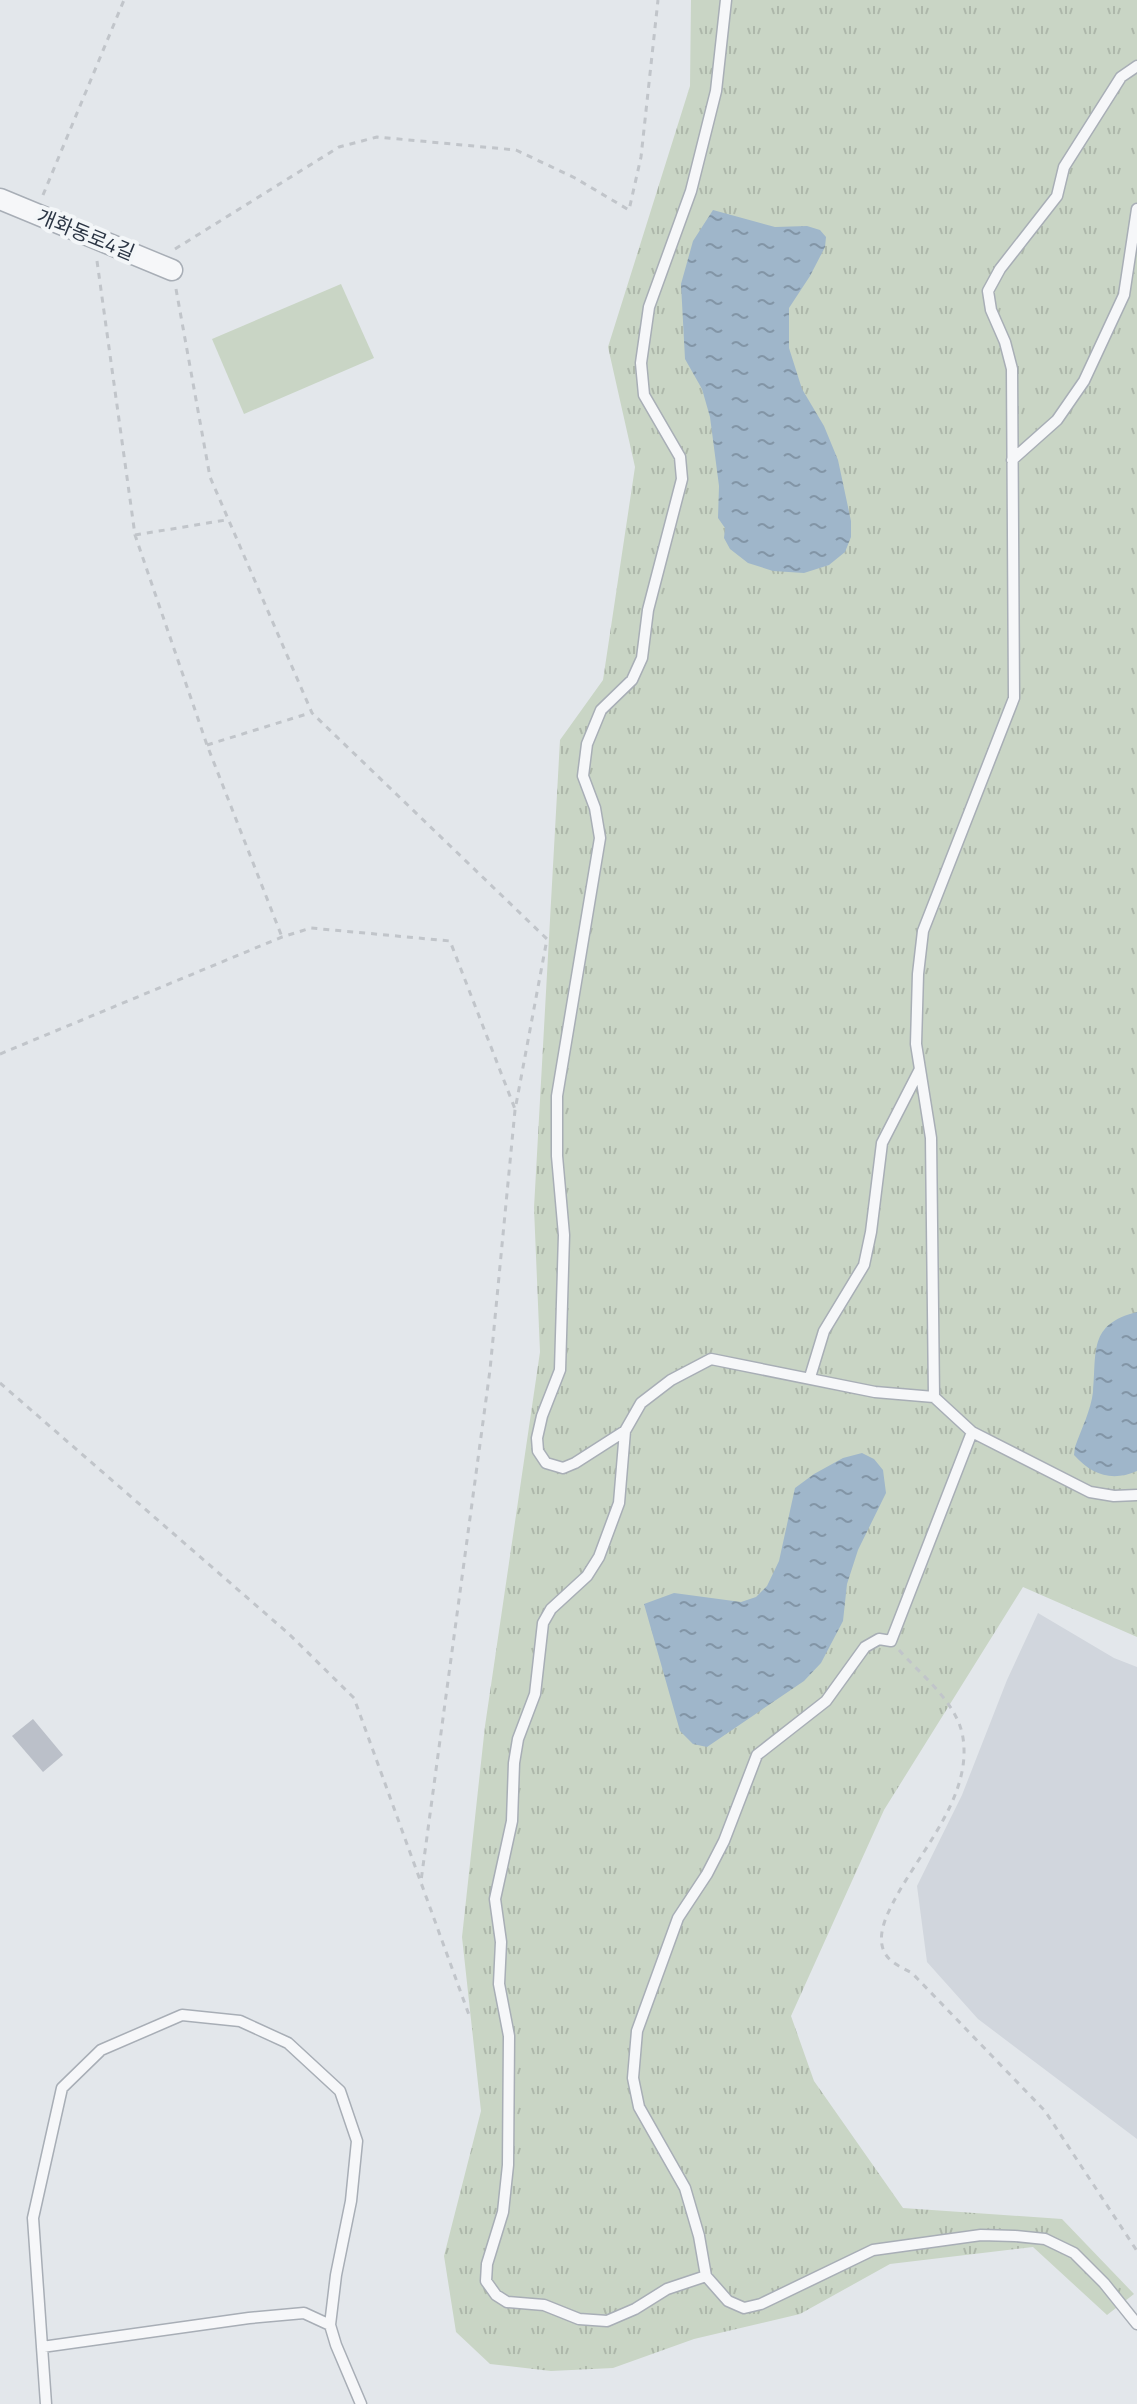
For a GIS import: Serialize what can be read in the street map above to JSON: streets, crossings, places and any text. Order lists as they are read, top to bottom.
{
  "streets": {
    "street": ["개화동로4길"]
  }
}
